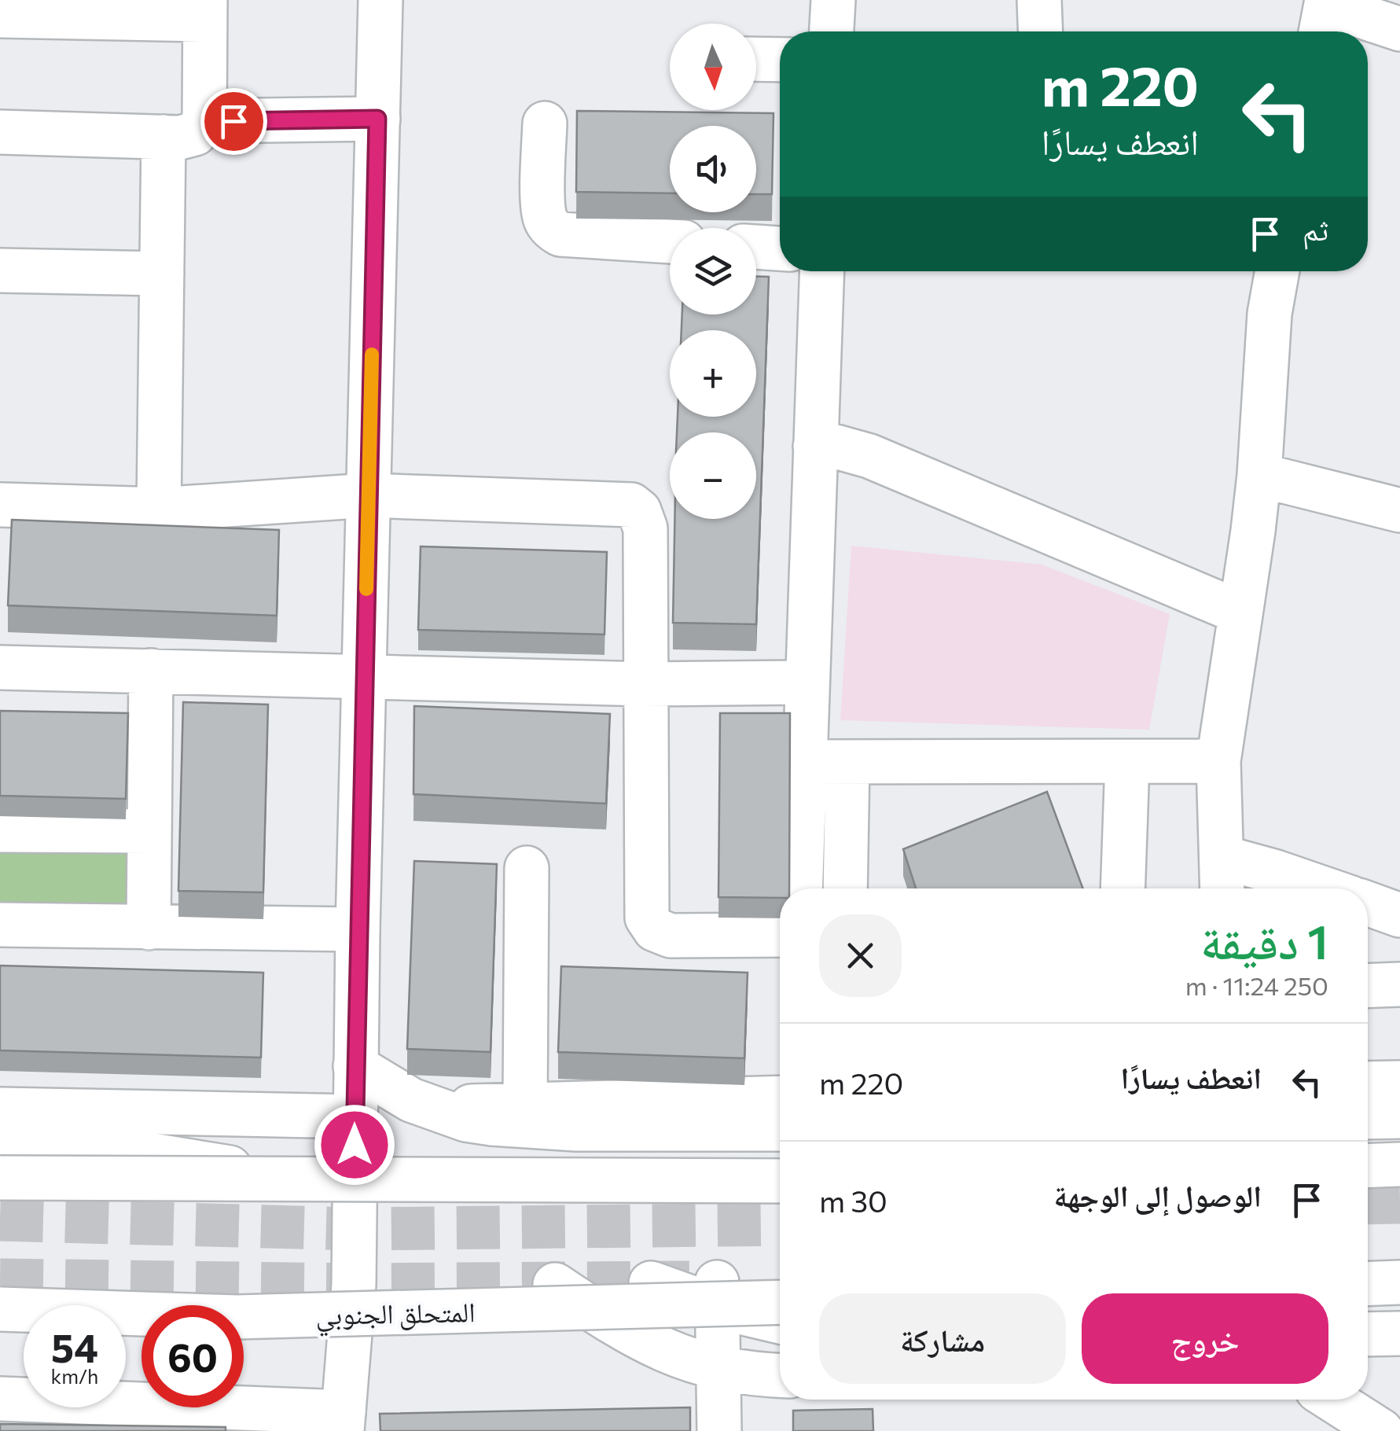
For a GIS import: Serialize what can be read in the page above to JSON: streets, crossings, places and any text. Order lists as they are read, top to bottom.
{
  "streets": {
    "main road": ["المتحلق الجنوبي"]
  },
  "north": "bottom",
  "page": {
    "map_buttons": ["+", "−"],
    "turn": ["220 m", "انعطف يسارًا"],
    "then": "ثم",
    "heading": ["1 دقيقة", "250 m · 11:24"],
    "list": [
      {
        "name": "انعطف يسارًا",
        "value": "220 m"
      },
      {
        "name": "الوصول إلى الوجهة",
        "value": "30 m"
      }
    ],
    "buttons": ["خروج", "مشاركة"],
    "speed": "54 km/h",
    "limit": "60"
  }
}
